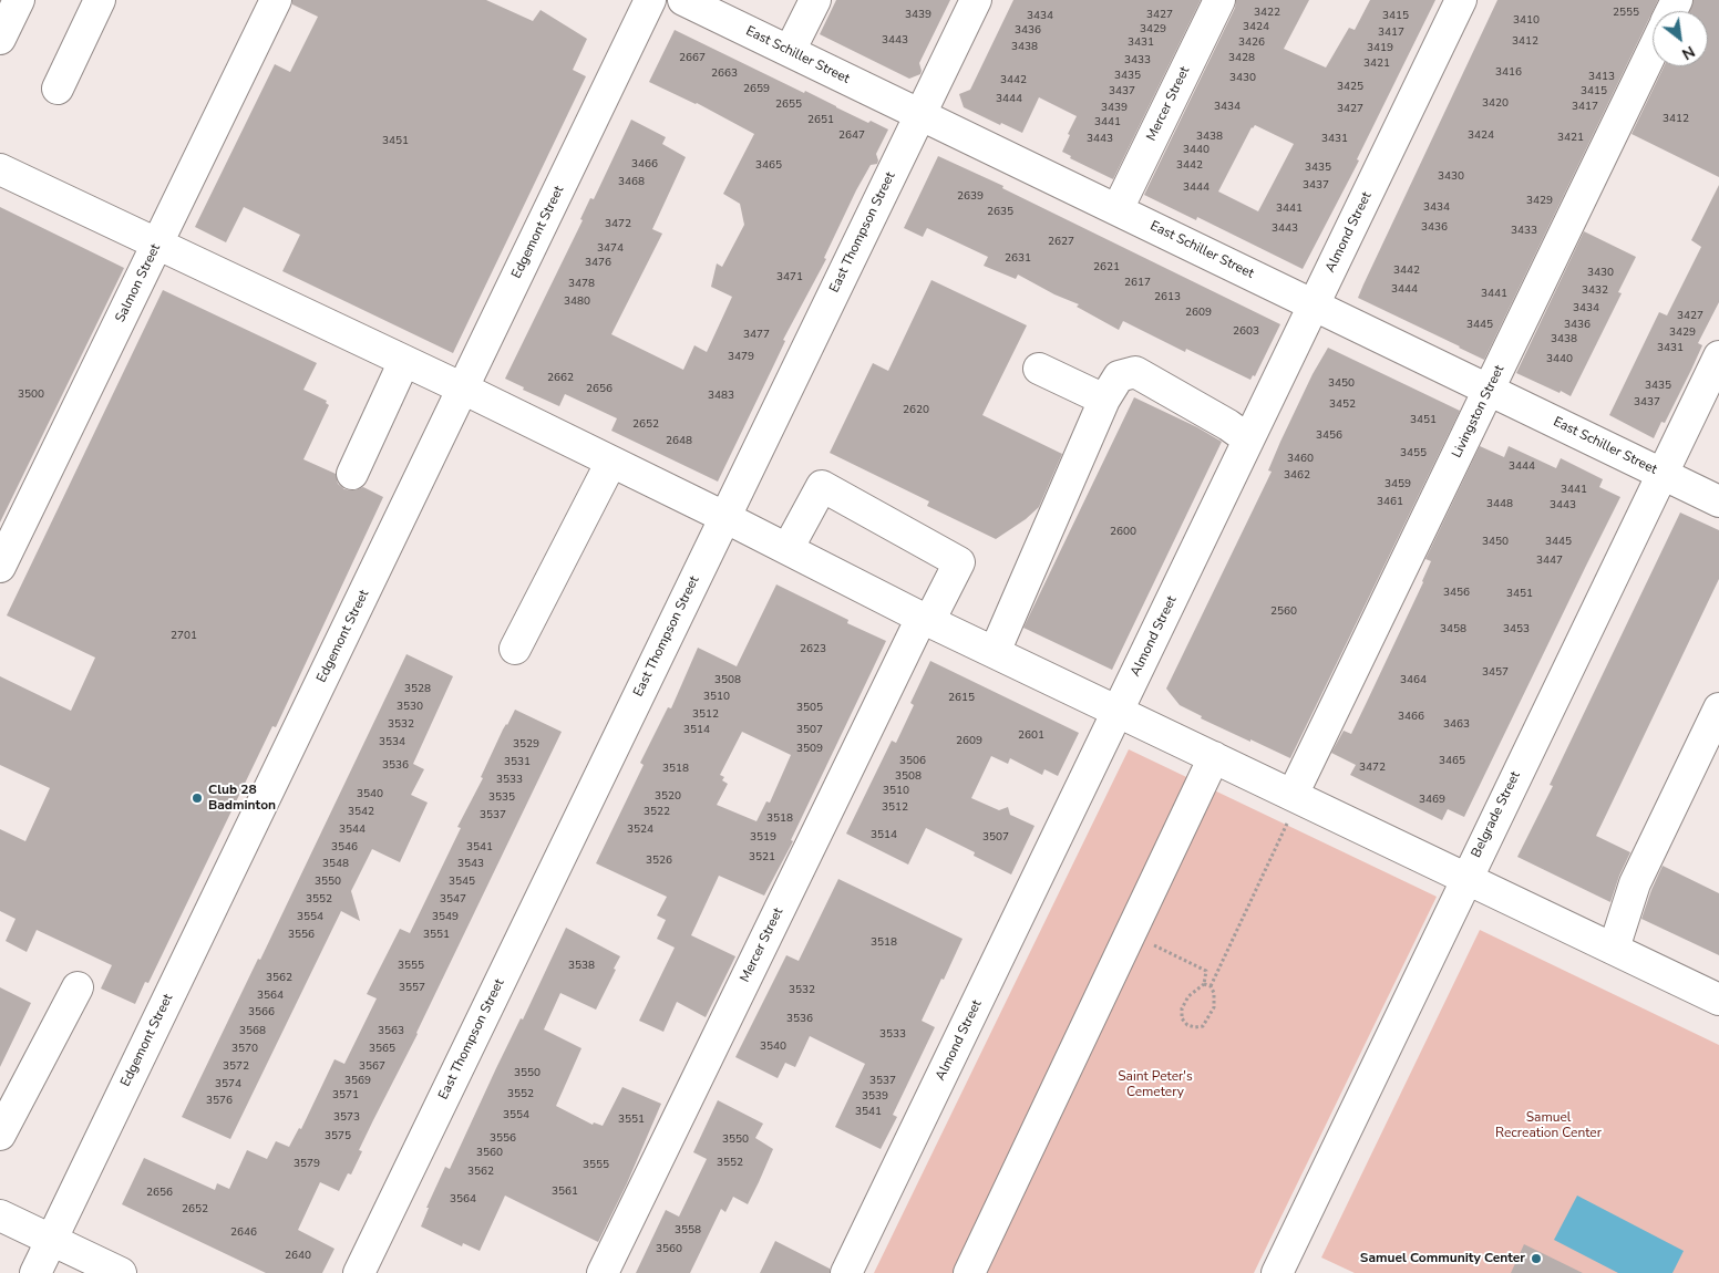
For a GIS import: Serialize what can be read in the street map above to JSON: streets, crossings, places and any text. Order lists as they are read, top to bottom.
{
  "streets": {
    "street": [
      "East Schiller Street",
      "Mercer Street",
      "Edgemont Street",
      "East Thompson Street",
      "Almond Street",
      "Salmon Street",
      "Livingston Street",
      "Belgrade Street"
    ]
  },
  "crossings": [
    ["East Schiller Street", "Mercer Street"],
    ["East Schiller Street", "East Thompson Street"],
    ["East Schiller Street", "Almond Street"],
    ["East Schiller Street", "Livingston Street"],
    ["East Schiller Street", "Belgrade Street"]
  ],
  "parks": ["Saint Peter's Cemetery", "Samuel Recreation Center"],
  "places": ["Club 28 Badminton", "Samuel Community Center"],
  "house_numbers": [
    "3422",
    "2555",
    "3439",
    "3427",
    "3434",
    "3415",
    "3410",
    "3424",
    "3429",
    "3436",
    "3417",
    "3443",
    "3412",
    "3431",
    "3426",
    "3438",
    "3419",
    "2667",
    "3428",
    "3433",
    "3421",
    "3416",
    "2663",
    "3435",
    "3413",
    "3430",
    "3442",
    "3425",
    "2659",
    "3437",
    "3415",
    "3444",
    "3420",
    "2655",
    "3434",
    "3417",
    "3439",
    "3427",
    "3412",
    "2651",
    "3441",
    "2647",
    "3424",
    "3438",
    "3421",
    "3443",
    "3431",
    "3451",
    "3440",
    "3466",
    "3465",
    "3442",
    "3435",
    "3430",
    "3468",
    "3437",
    "3444",
    "2639",
    "3429",
    "3434",
    "3441",
    "2635",
    "3472",
    "3436",
    "3443",
    "3433",
    "2627",
    "3474",
    "2631",
    "3476",
    "2621",
    "3442",
    "3430",
    "3471",
    "2617",
    "3478",
    "3444",
    "3432",
    "3441",
    "2613",
    "3480",
    "3434",
    "2609",
    "3427",
    "3445",
    "3436",
    "2603",
    "3429",
    "3477",
    "3438",
    "3431",
    "3479",
    "3440",
    "2662",
    "3450",
    "3435",
    "2656",
    "3500",
    "3483",
    "3437",
    "3452",
    "2620",
    "3451",
    "2652",
    "3456",
    "2648",
    "3455",
    "3460",
    "3444",
    "3462",
    "3459",
    "3441",
    "3461",
    "3448",
    "3443",
    "2600",
    "3450",
    "3445",
    "3447",
    "3456",
    "3451",
    "2560",
    "3458",
    "3453",
    "2701",
    "2623",
    "3457",
    "3508",
    "3464",
    "3528",
    "3510",
    "2615",
    "3530",
    "3505",
    "3512",
    "3466",
    "3532",
    "3463",
    "3514",
    "3507",
    "2601",
    "2609",
    "3534",
    "3529",
    "3509",
    "3506",
    "3465",
    "3531",
    "3536",
    "3472",
    "3518",
    "3508",
    "3533",
    "3510",
    "3540",
    "3520",
    "3535",
    "3469",
    "3512",
    "3542",
    "3522",
    "3537",
    "3518",
    "3544",
    "3524",
    "3514",
    "3519",
    "3507",
    "3546",
    "3541",
    "3521",
    "3526",
    "3548",
    "3543",
    "3550",
    "3545",
    "3552",
    "3547",
    "3554",
    "3549",
    "3556",
    "3551",
    "3518",
    "3555",
    "3538",
    "3562",
    "3557",
    "3532",
    "3564",
    "3566",
    "3536",
    "3568",
    "3563",
    "3533",
    "3540",
    "3570",
    "3565",
    "3572",
    "3567",
    "3550",
    "3569",
    "3537",
    "3574",
    "3552",
    "3571",
    "3539",
    "3576",
    "3541",
    "3554",
    "3573",
    "3551",
    "3575",
    "3556",
    "3550",
    "3560",
    "3552",
    "3579",
    "3555",
    "3562",
    "3561",
    "2656",
    "3564",
    "2652",
    "3558",
    "2646",
    "3560",
    "2640"
  ],
  "north": "bottom right"
}
